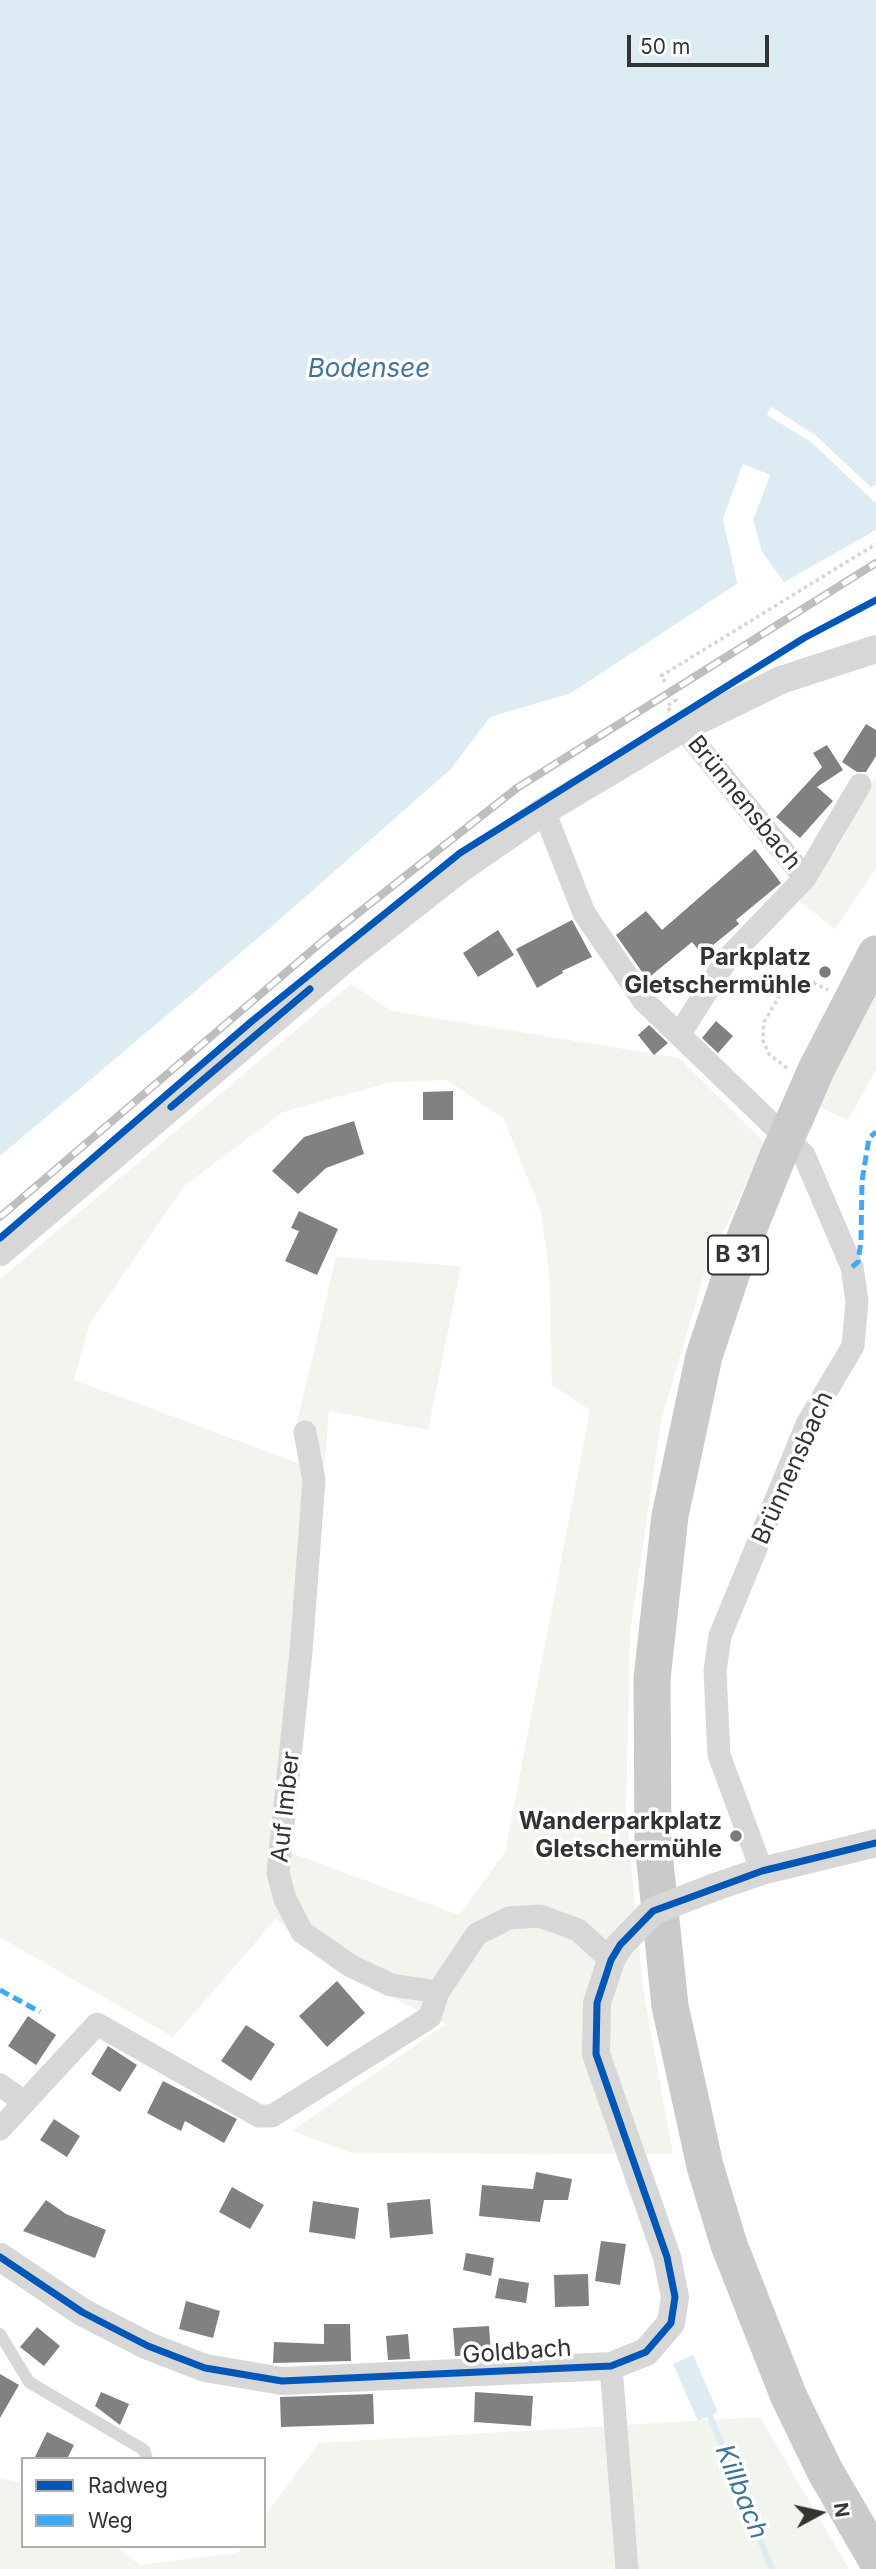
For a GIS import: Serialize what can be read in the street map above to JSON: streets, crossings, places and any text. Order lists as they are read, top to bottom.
{
  "streets": {
    "main road": ["B 31"],
    "street": ["Brünnensbach", "Auf Imber", "Goldbach"]
  },
  "water": ["Bodensee", "Killbach"],
  "places": ["Parkplatz Gletschermühle", "Wanderparkplatz Gletschermühle"],
  "legend": ["Radweg", "Weg"],
  "scale_bar": "50 m",
  "north": "right"
}
